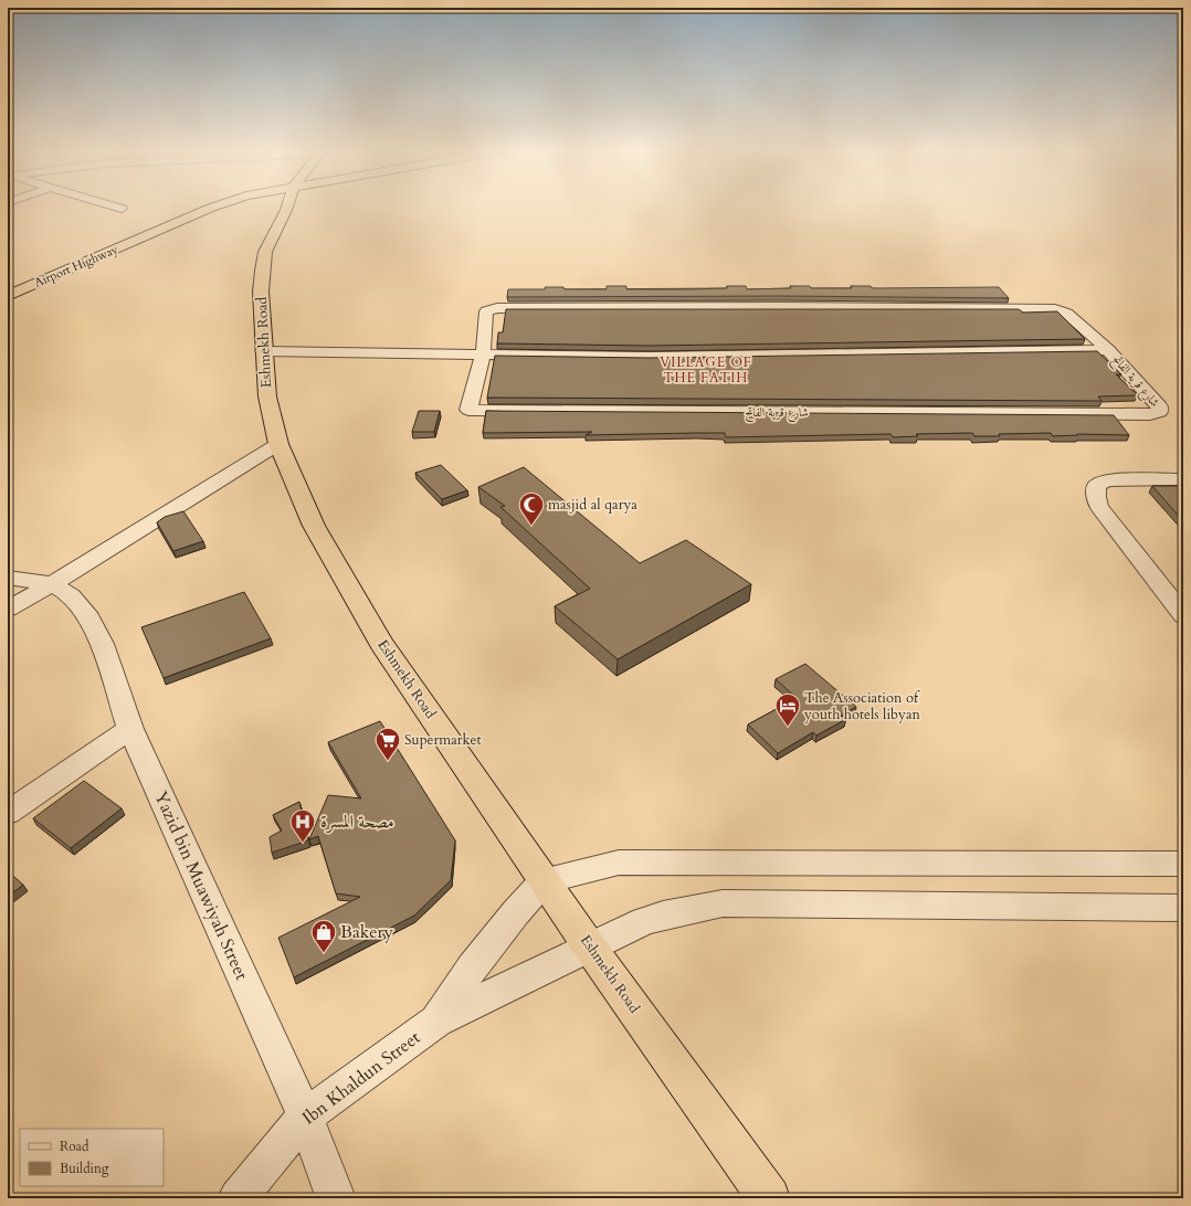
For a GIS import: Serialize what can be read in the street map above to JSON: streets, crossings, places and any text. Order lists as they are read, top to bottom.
{
  "streets": {
    "highway": ["Airport Highway", "Eshmekh Road"],
    "street": ["شارع قرية الفاتح", "Yazid bin Muawiyah Street", "Ibn Khaldun Street"]
  },
  "crossings": [
    ["Yazid bin Muawiyah Street", "Ibn Khaldun Street"]
  ],
  "districts": ["VILLAGE OF THE FATIH"],
  "places": {
    "mosque": ["masjid al qarya"],
    "hotel": ["The Association of youth hotels libyan"],
    "supermarket": ["Supermarket"],
    "hospital": ["مصحة المسرة"],
    "shop": ["Bakery"]
  },
  "legend": ["Road", "Building"]
}
